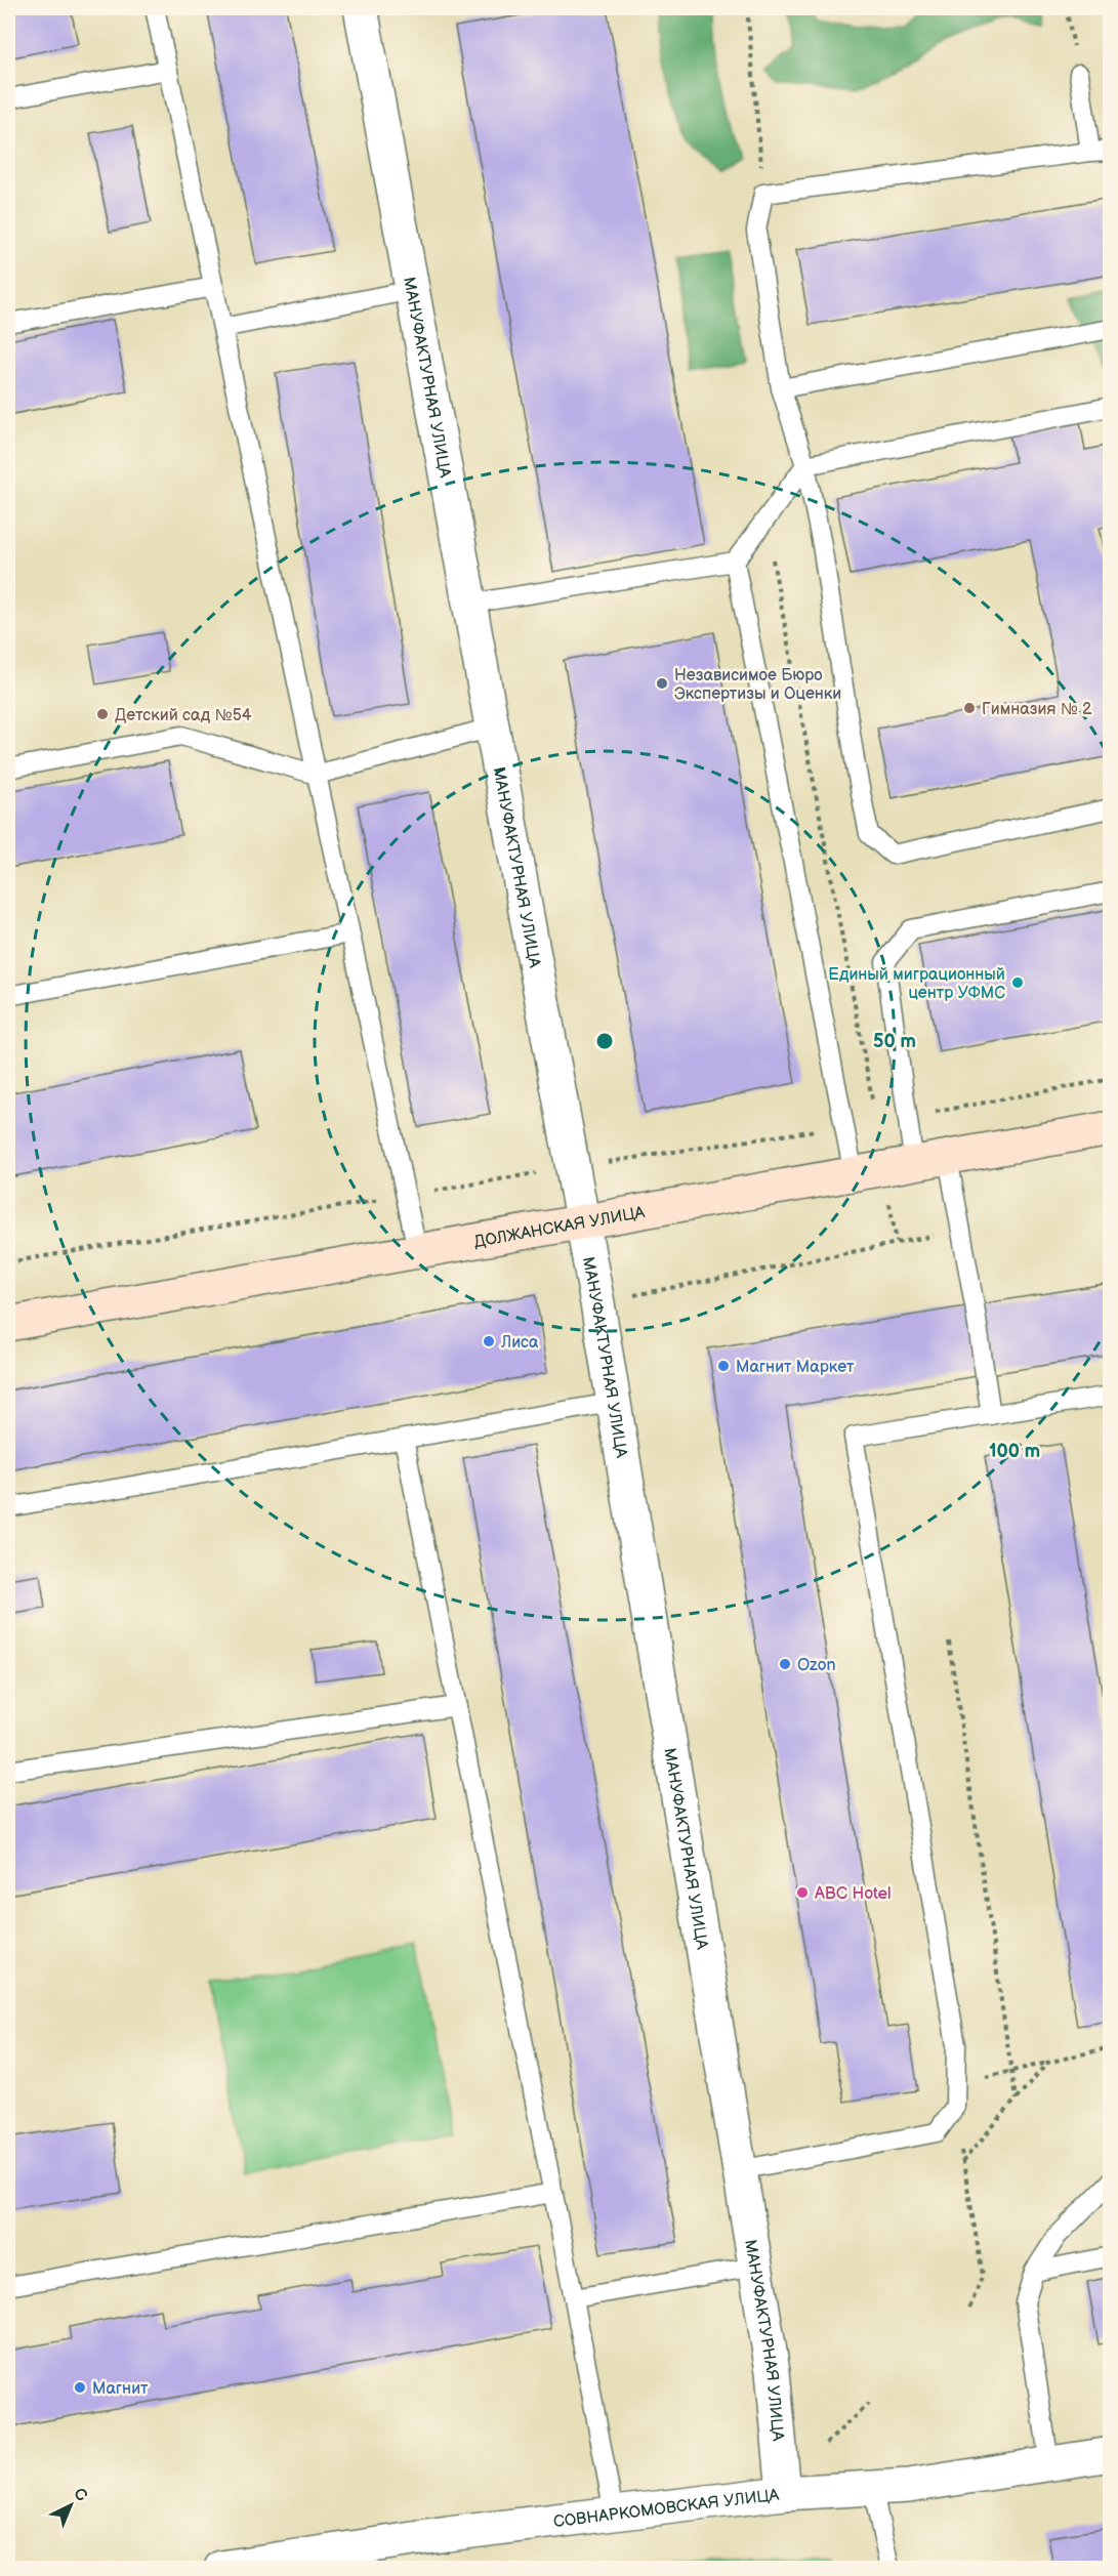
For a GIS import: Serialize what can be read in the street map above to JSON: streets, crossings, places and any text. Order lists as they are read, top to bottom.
{
  "streets": {
    "main road": ["ДОЛЖАНСКАЯ УЛИЦА"],
    "street": ["МАНУФАКТУРНАЯ УЛИЦА", "СОВНАРКОМОВСКАЯ УЛИЦА"]
  },
  "crossings": [
    ["МАНУФАКТУРНАЯ УЛИЦА", "ДОЛЖАНСКАЯ УЛИЦА"],
    ["МАНУФАКТУРНАЯ УЛИЦА", "СОВНАРКОМОВСКАЯ УЛИЦА"]
  ],
  "places": [
    "Независимое Бюро Экспертизы и Оценки",
    "Гимназия № 2",
    "Детский сад №54",
    "Единый миграционный центр УФМС",
    "Лиса",
    "Магнит Маркет",
    "Ozon",
    "ABC Hotel",
    "Магнит"
  ],
  "north": "top right",
  "rings": ["50 m", "100 m"]
}
